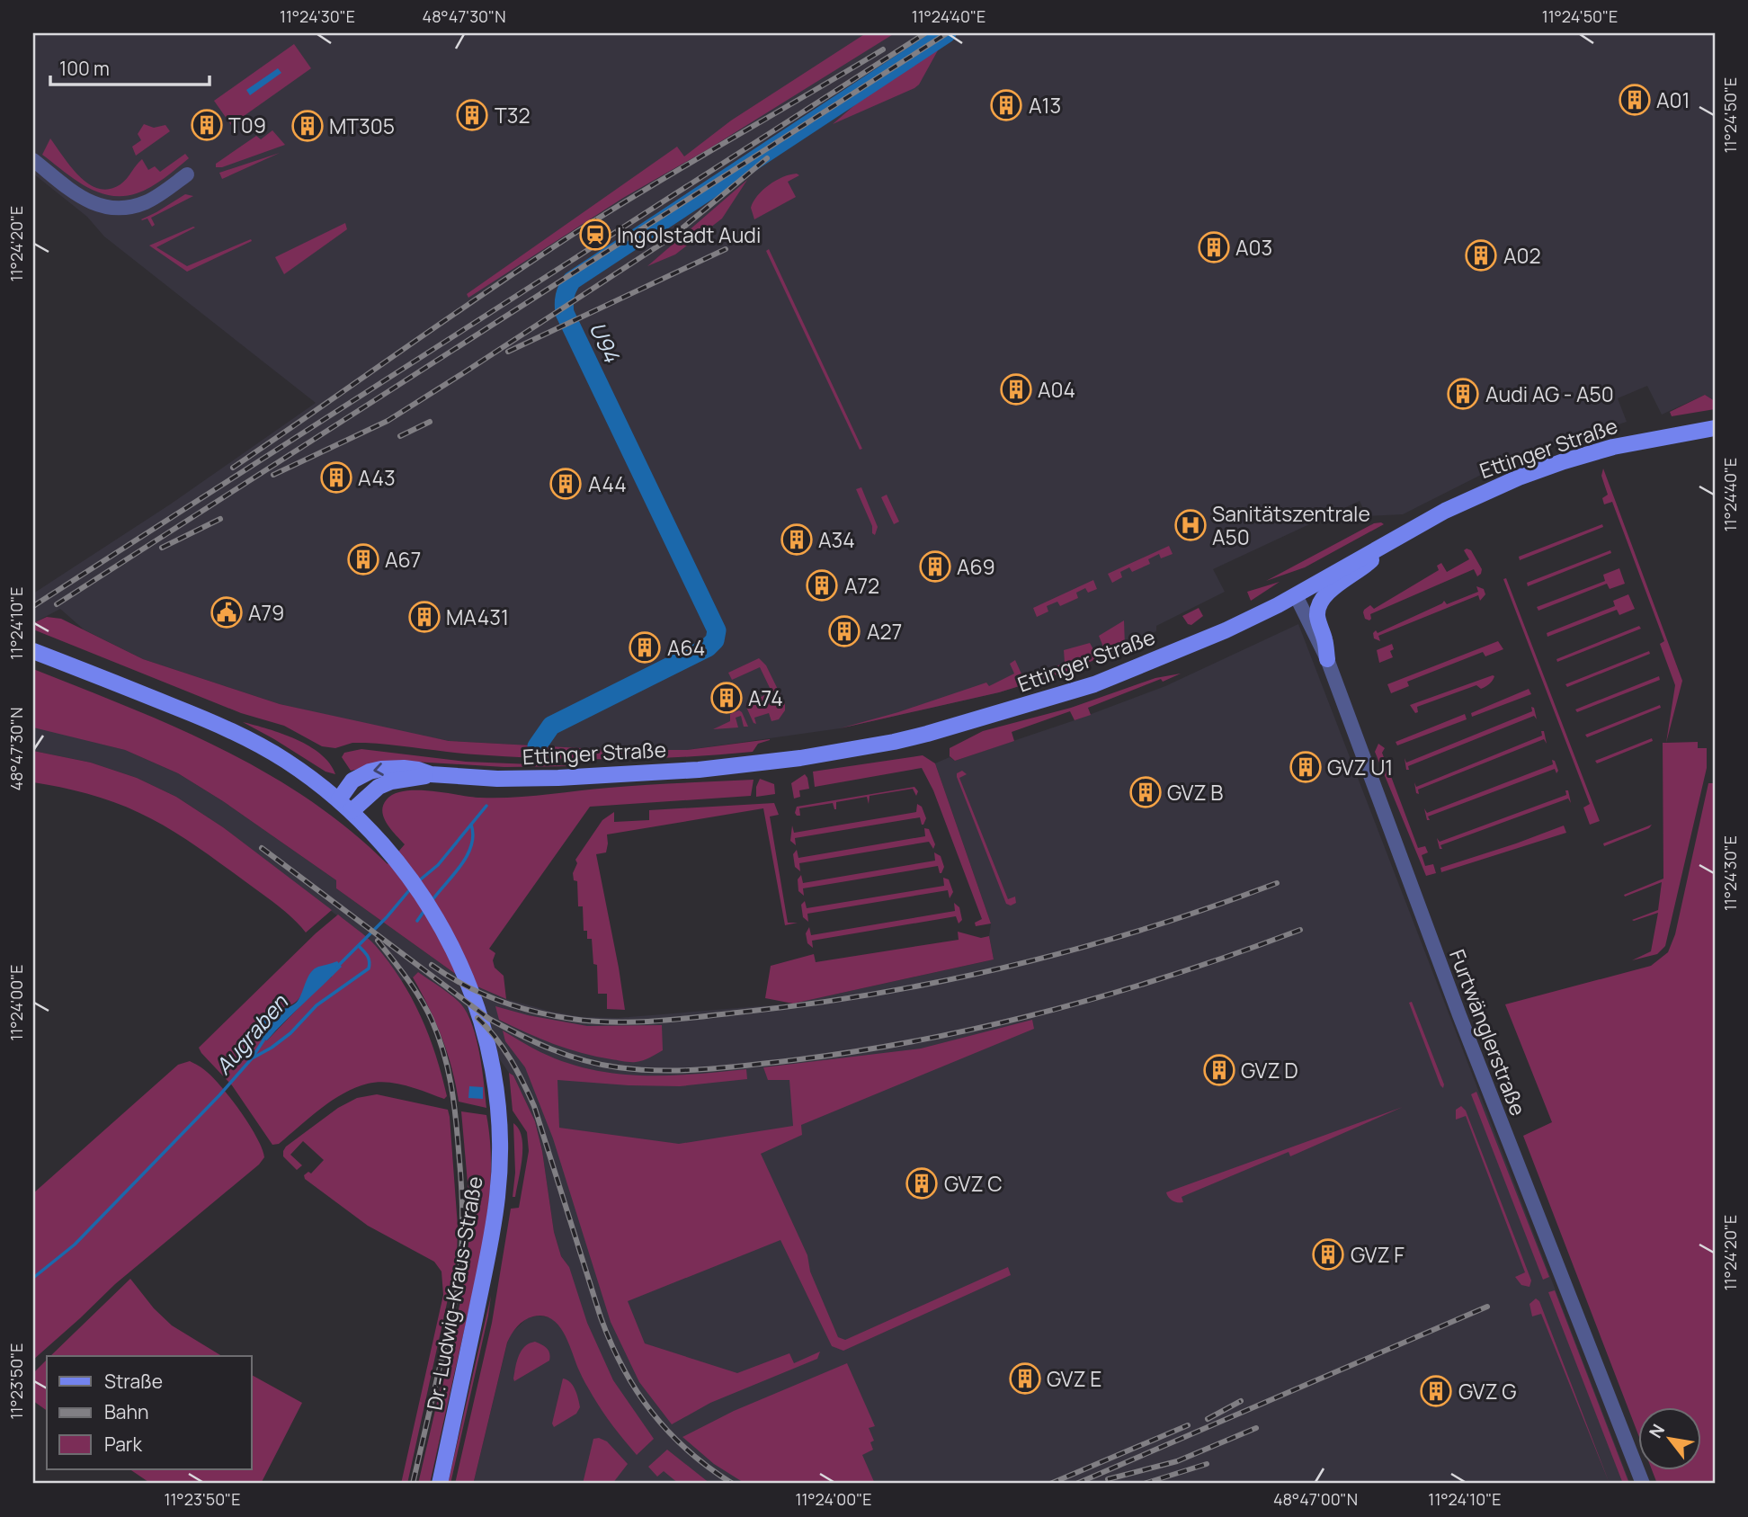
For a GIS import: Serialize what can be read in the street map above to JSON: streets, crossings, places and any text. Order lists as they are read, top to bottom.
{
  "streets": {
    "main road": ["Ettinger Straße", "Dr.-Ludwig-Kraus-Straße"],
    "street": ["Furtwänglerstraße"]
  },
  "crossings": [
    ["Ettinger Straße", "Furtwänglerstraße"],
    ["Ettinger Straße", "Dr.-Ludwig-Kraus-Straße"]
  ],
  "water": ["U94", "Augraben"],
  "places": {
    "building": [
      "A01",
      "A13",
      "T32",
      "T09",
      "MT305",
      "A03",
      "A02",
      "A04",
      "Audi AG - A50",
      "A43",
      "A44",
      "A34",
      "A67",
      "A69",
      "A72",
      "MA431",
      "A27",
      "A64",
      "A74",
      "GVZ U1",
      "GVZ B",
      "GVZ D",
      "GVZ C",
      "GVZ F",
      "GVZ E",
      "GVZ G"
    ],
    "station": ["Ingolstadt Audi"],
    "hospital": ["Sanitätszentrale A50"],
    "public building": ["A79"]
  },
  "legend": ["Straße", "Bahn", "Park"],
  "scale_bar": "100 m",
  "north": "top left",
  "coordinates": [
    "11°24'30\"E",
    "48°47'30\"N",
    "11°24'40\"E",
    "11°24'50\"E",
    "11°24'20\"E",
    "11°24'10\"E",
    "11°24'00\"E",
    "11°23'50\"E",
    "48°47'00\"N"
  ]
}
